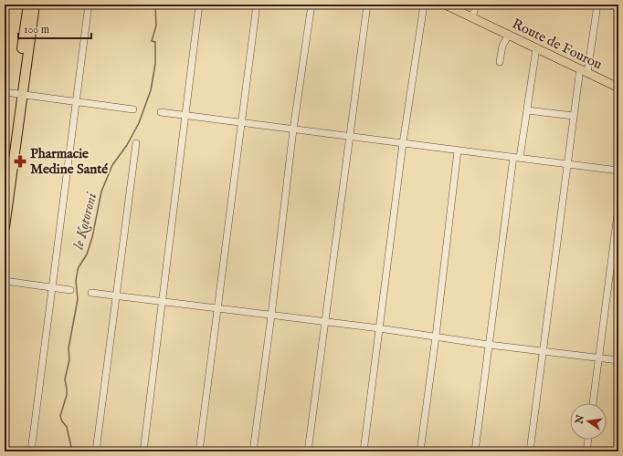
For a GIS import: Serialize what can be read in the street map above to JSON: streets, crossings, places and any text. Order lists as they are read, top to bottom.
{
  "streets": {
    "main road": ["Route de Fourou"]
  },
  "water": ["le Kotoroni"],
  "places": {
    "pharmacy": ["Pharmacie Medine Santé"]
  },
  "scale_bar": "100 m",
  "north": "left"
}
